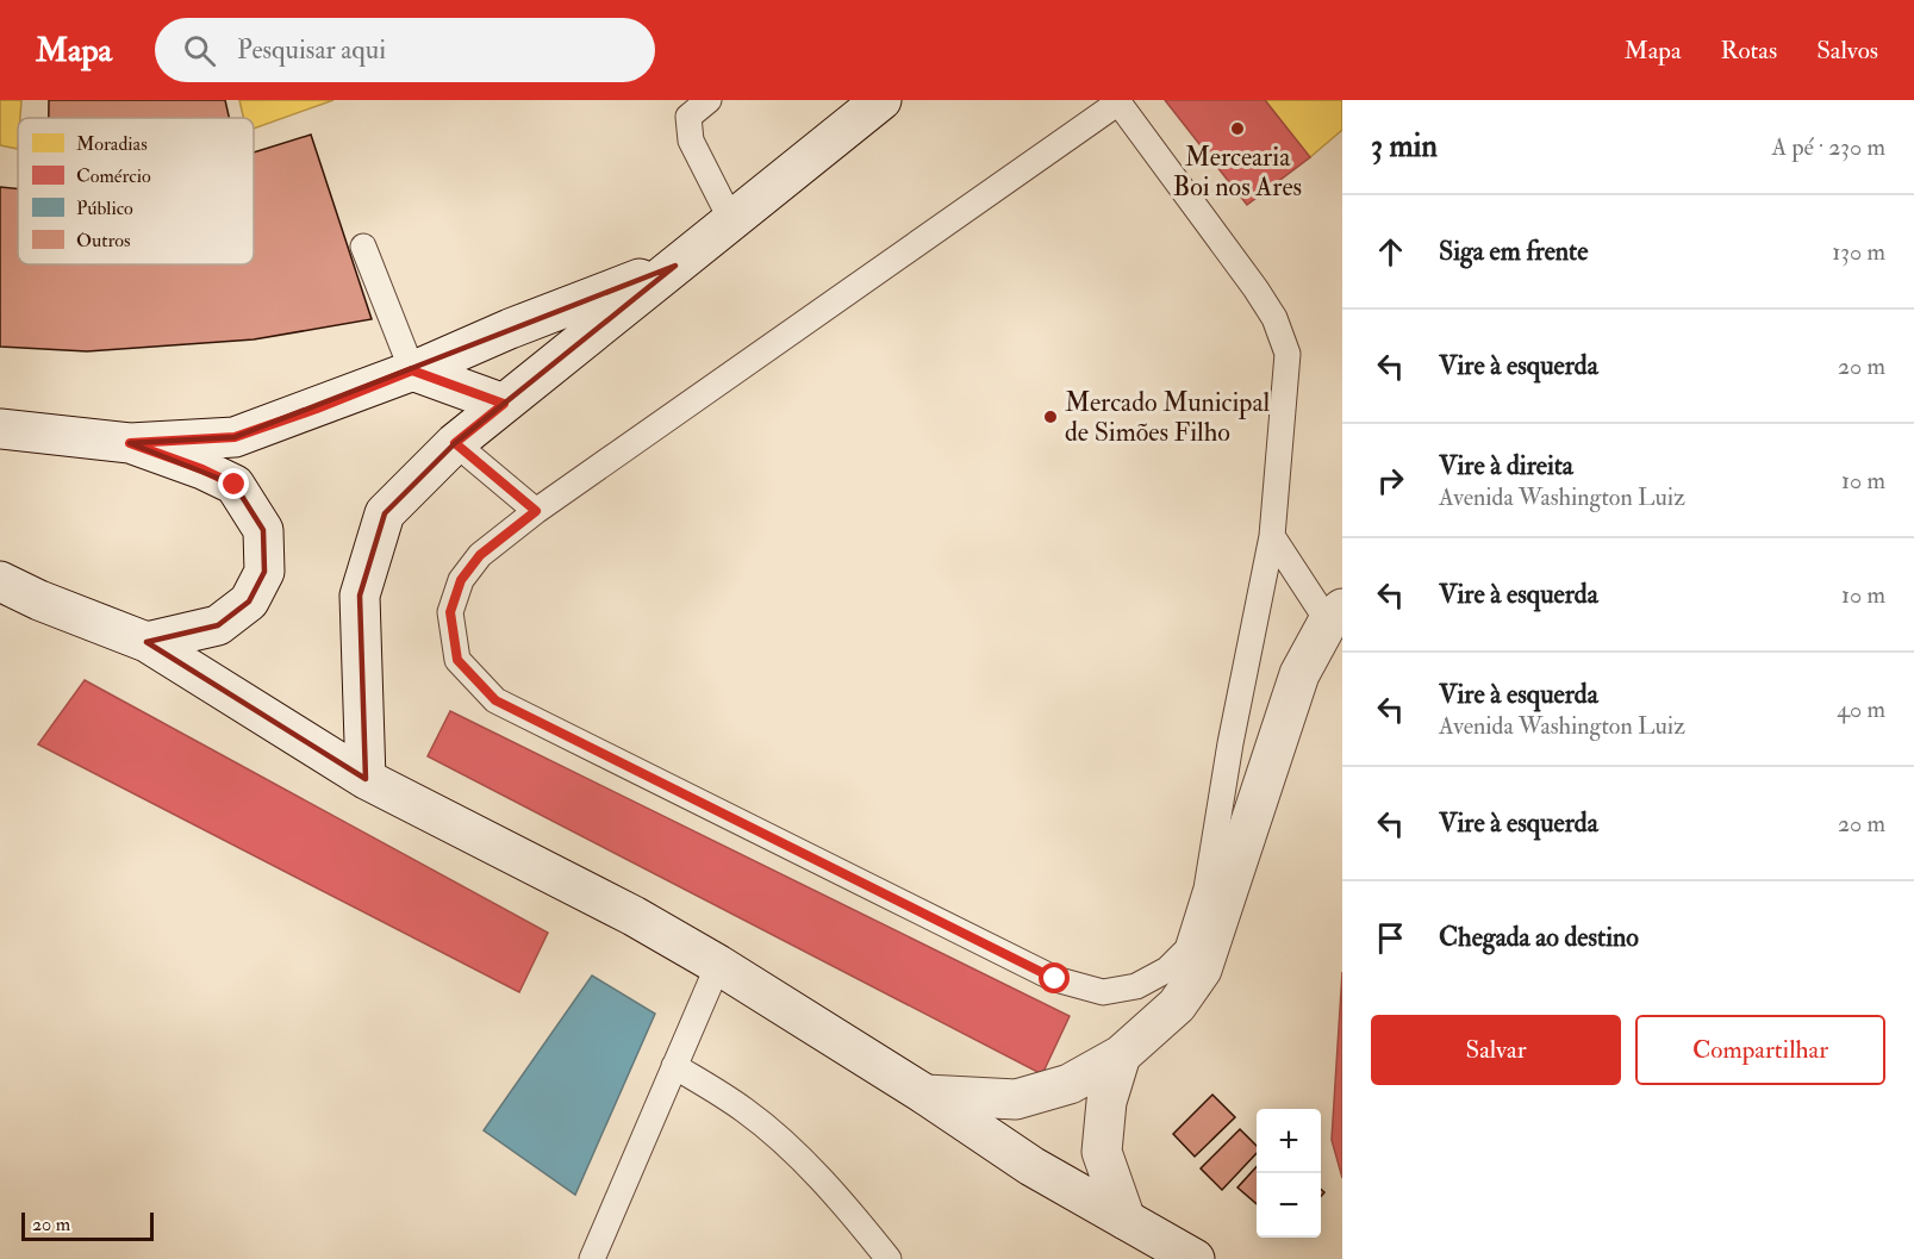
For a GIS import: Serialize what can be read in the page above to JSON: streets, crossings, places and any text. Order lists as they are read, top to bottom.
{
  "places": ["Mercearia Boi nos Ares", "Mercado Municipal de Simões Filho"],
  "legend": [
    "Moradias",
    "Comércio",
    "Público",
    "Outros"
  ],
  "scale_bar": "20 m",
  "page": {
    "header": "Mapa",
    "search": "Pesquisar aqui",
    "nav": ["Mapa", "Rotas", "Salvos"],
    "heading": ["3 min", "A pé · 230 m"],
    "list": [
      ["Siga em frente", "130 m"],
      ["Vire à esquerda", "20 m"],
      ["Vire à direita", "Avenida Washington Luiz", "10 m"],
      ["Vire à esquerda", "10 m"],
      ["Vire à esquerda", "Avenida Washington Luiz", "40 m"],
      ["Vire à esquerda", "20 m"],
      "Chegada ao destino"
    ],
    "buttons": ["Salvar", "Compartilhar"],
    "map_buttons": ["+", "−"],
    "scale": "20 m"
  }
}
